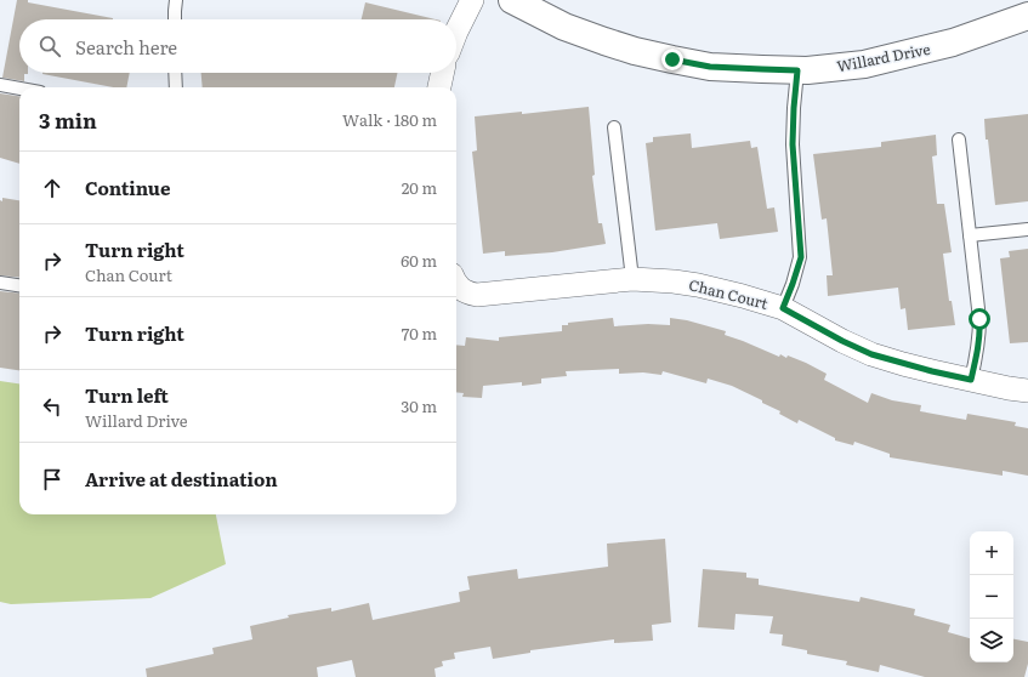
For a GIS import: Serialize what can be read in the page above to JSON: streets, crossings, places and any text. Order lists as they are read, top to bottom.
{
  "streets": {
    "street": ["Willard Drive", "Chan Court"]
  },
  "page": {
    "search": "Search here",
    "heading": ["3 min", "Walk · 180 m"],
    "list": [
      ["Continue", "20 m"],
      ["Turn right", "Chan Court", "60 m"],
      ["Turn right", "70 m"],
      ["Turn left", "Willard Drive", "30 m"],
      "Arrive at destination"
    ],
    "map_buttons": ["+", "−"]
  }
}
